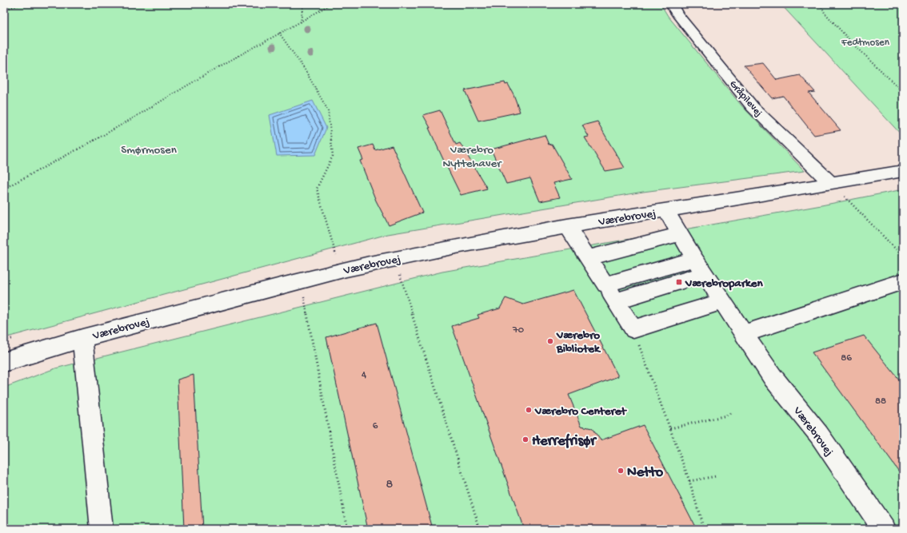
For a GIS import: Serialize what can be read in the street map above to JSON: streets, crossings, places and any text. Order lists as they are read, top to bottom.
{
  "streets": {
    "street": ["Gråpilevej", "Værebrovej"]
  },
  "crossings": [
    ["Gråpilevej", "Værebrovej"]
  ],
  "parks": ["Fedtmosen", "Smørmosen", "Værebro Nyttehaver"],
  "places": {
    "transit": ["Værebroparken"],
    "other": [
      "Værebro Bibliotek",
      "Værebro Centeret",
      "Herrefrisør",
      "Netto"
    ]
  },
  "house_numbers": [
    "70",
    "86",
    "4",
    "88",
    "6",
    "8"
  ]
}
